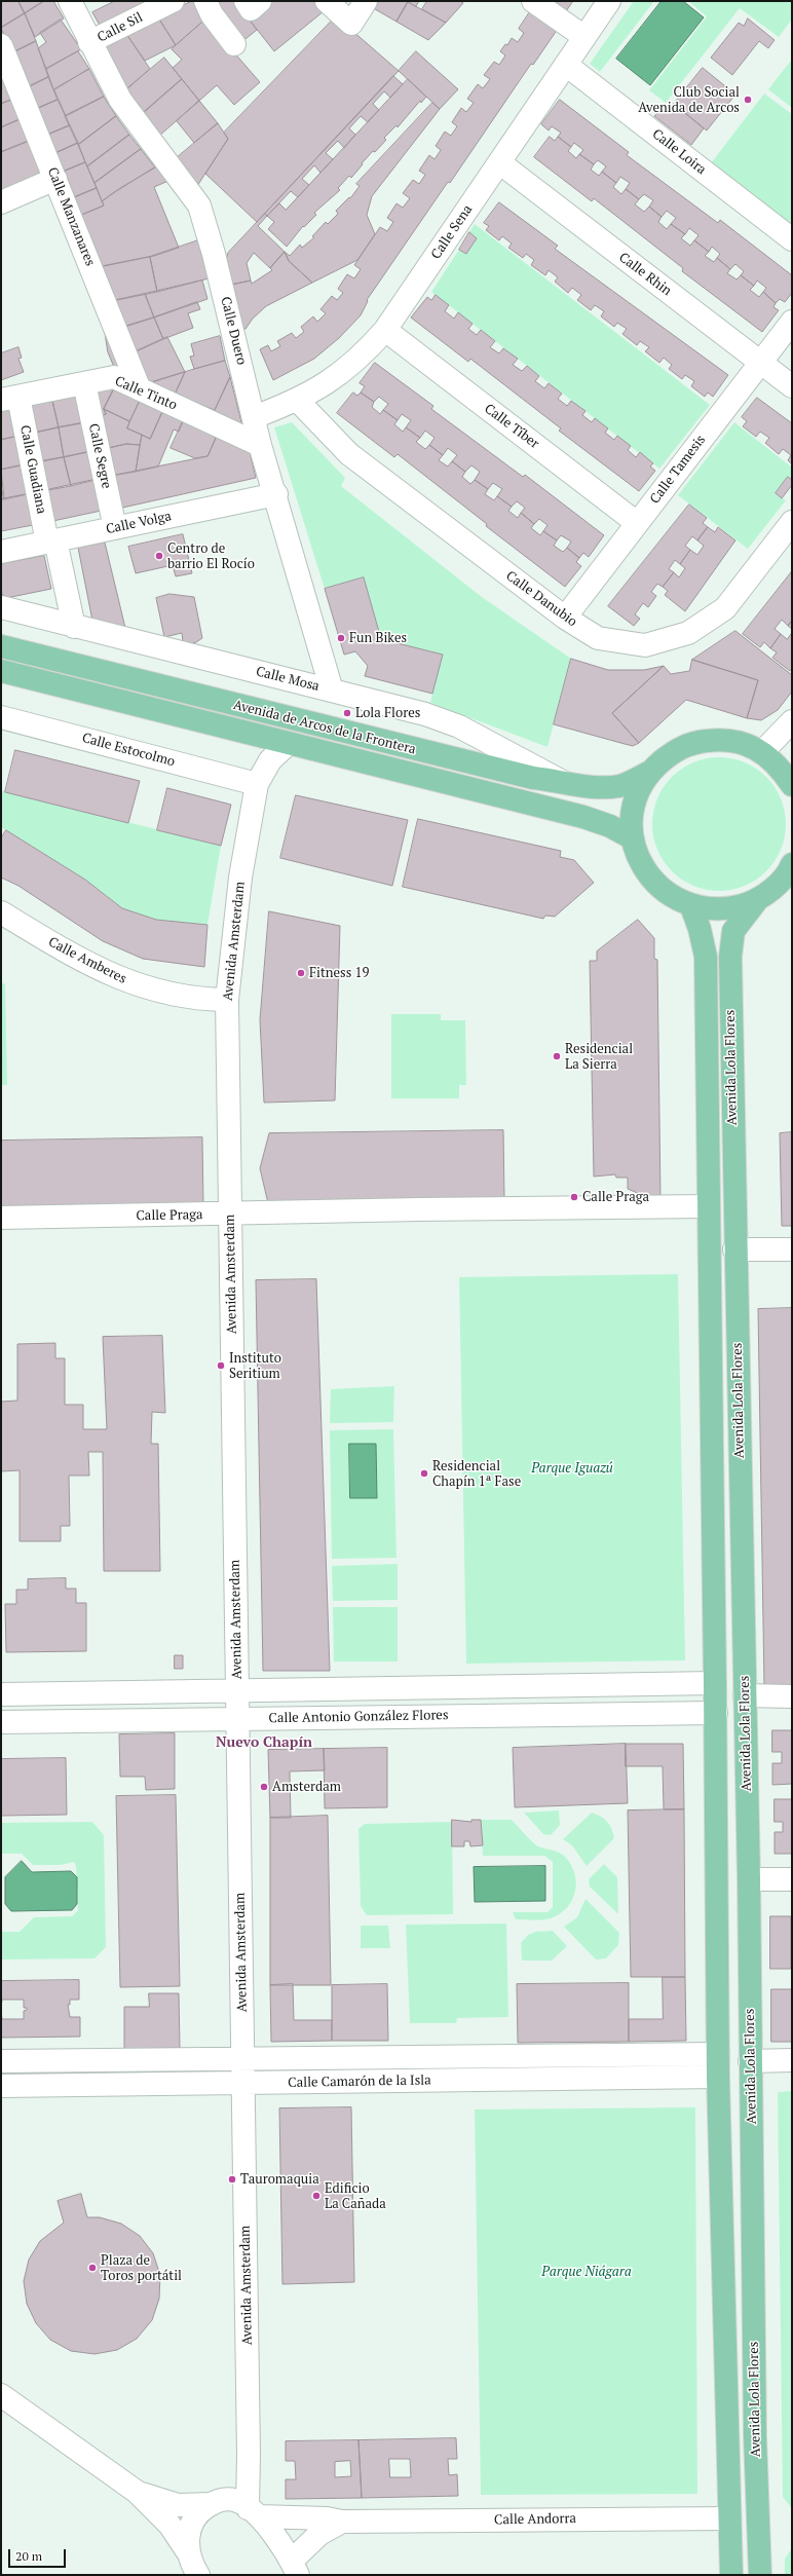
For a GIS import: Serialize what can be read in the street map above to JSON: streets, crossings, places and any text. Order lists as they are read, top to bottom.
{
  "streets": {
    "main road": ["Avenida de Arcos de la Frontera", "Avenida Lola Flores"],
    "street": [
      "Calle Sil",
      "Calle Loira",
      "Calle Manzanares",
      "Calle Sena",
      "Calle Rhin",
      "Calle Duero",
      "Calle Tinto",
      "Calle Tíber",
      "Calle Segre",
      "Calle Guadiana",
      "Calle Tamesis",
      "Calle Volga",
      "Calle Danubio",
      "Calle Mosa",
      "Calle Estocolmo",
      "Avenida Amsterdam",
      "Calle Amberes",
      "Calle Praga",
      "Calle Antonio González Flores",
      "Calle Camarón de la Isla",
      "Calle Andorra"
    ]
  },
  "crossings": [
    ["Calle Sil", "Calle Duero"],
    ["Calle Loira", "Calle Sena"],
    ["Calle Manzanares", "Calle Tinto"],
    ["Calle Sena", "Calle Rhin"],
    ["Calle Sena", "Calle Duero"],
    ["Calle Sena", "Calle Tíber"],
    ["Calle Sena", "Calle Danubio"],
    ["Calle Rhin", "Calle Tamesis"],
    ["Calle Duero", "Calle Tinto"],
    ["Calle Duero", "Calle Volga"],
    ["Calle Duero", "Calle Mosa"],
    ["Calle Tinto", "Calle Segre"],
    ["Calle Tinto", "Calle Guadiana"],
    ["Calle Tíber", "Calle Tamesis"],
    ["Calle Segre", "Calle Volga"],
    ["Calle Guadiana", "Calle Volga"],
    ["Calle Guadiana", "Calle Mosa"],
    ["Calle Tamesis", "Calle Danubio"],
    ["Calle Mosa", "Avenida de Arcos de la Frontera"],
    ["Avenida de Arcos de la Frontera", "Avenida Amsterdam"],
    ["Calle Estocolmo", "Avenida Amsterdam"],
    ["Avenida Amsterdam", "Calle Amberes"],
    ["Avenida Amsterdam", "Calle Praga"],
    ["Avenida Amsterdam", "Calle Antonio González Flores"],
    ["Avenida Amsterdam", "Calle Camarón de la Isla"],
    ["Avenida Amsterdam", "Calle Andorra"],
    ["Avenida Lola Flores", "Calle Praga"],
    ["Avenida Lola Flores", "Calle Antonio González Flores"],
    ["Avenida Lola Flores", "Calle Camarón de la Isla"],
    ["Avenida Lola Flores", "Calle Andorra"]
  ],
  "districts": ["Nuevo Chapín"],
  "parks": ["Parque Iguazú", "Parque Niágara"],
  "places": [
    "Club Social Avenida de Arcos",
    "Centro de barrio El Rocío",
    "Fun Bikes",
    "Lola Flores",
    "Fitness 19",
    "Residencial La Sierra",
    "Calle Praga",
    "Instituto Seritium",
    "Residencial Chapín 1ª Fase",
    "Amsterdam",
    "Tauromaquia",
    "Edificio La Cañada",
    "Plaza de Toros portátil"
  ],
  "scale_bar": "20 m"
}
